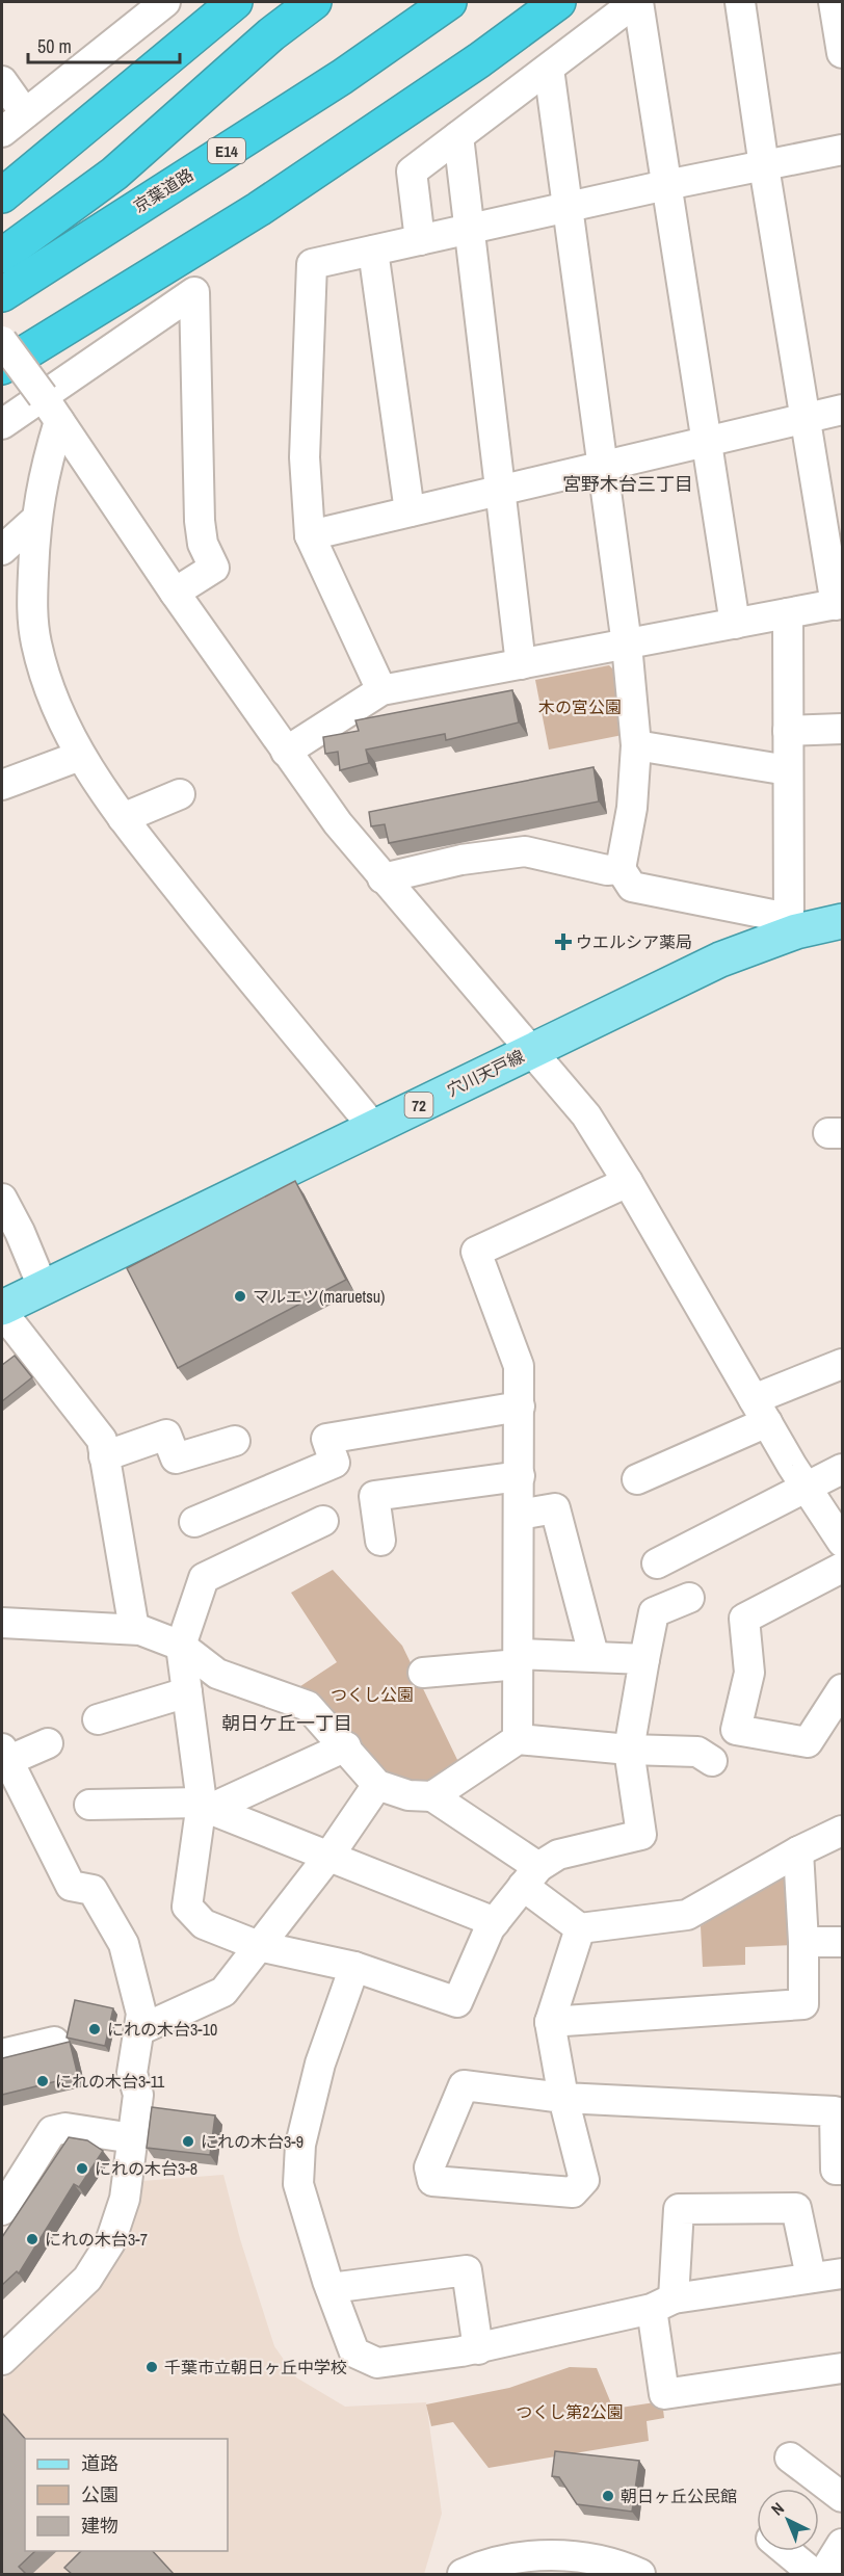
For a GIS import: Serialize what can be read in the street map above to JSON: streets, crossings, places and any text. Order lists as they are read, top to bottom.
{
  "streets": {
    "highway": ["E14", "京葉道路"],
    "main road": ["穴川天戸線", "72"]
  },
  "districts": ["宮野木台三丁目", "朝日ケ丘一丁目"],
  "parks": ["木の宮公園", "つくし公園", "つくし第2公園"],
  "places": {
    "health": ["ウエルシア薬局"],
    "other": [
      "マルエツ(maruetsu)",
      "にれの木台3-10",
      "にれの木台3-11",
      "にれの木台3-9",
      "にれの木台3-8",
      "にれの木台3-7",
      "千葉市立朝日ヶ丘中学校",
      "朝日ヶ丘公民館"
    ]
  },
  "legend": ["道路", "公園", "建物"],
  "scale_bar": "50 m",
  "north": "top left"
}
